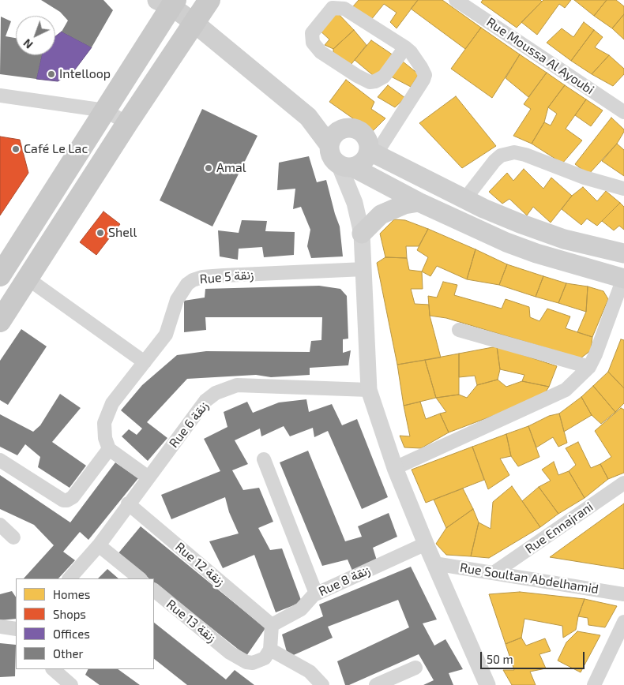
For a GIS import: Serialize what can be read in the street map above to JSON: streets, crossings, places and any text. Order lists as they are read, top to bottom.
{
  "streets": {
    "street": [
      "Rue Moussa Al Ayoubi",
      "Rue 5 زنقة",
      "Rue 6 زنقة",
      "Rue Ennajrani",
      "Rue 12 زنقة",
      "Rue Soultan Abdelhamid",
      "Rue 8 زنقة",
      "Rue 13 زنقة"
    ]
  },
  "crossings": [
    ["Rue 6 زنقة", "Rue 12 زنقة"],
    ["Rue Ennajrani", "Rue Soultan Abdelhamid"],
    ["Rue 12 زنقة", "Rue 8 زنقة"]
  ],
  "places": [
    "Intelloop",
    "Café Le Lac",
    "Amal",
    "Shell"
  ],
  "legend": [
    "Homes",
    "Shops",
    "Offices",
    "Other"
  ],
  "scale_bar": "50 m",
  "north": "bottom left"
}
